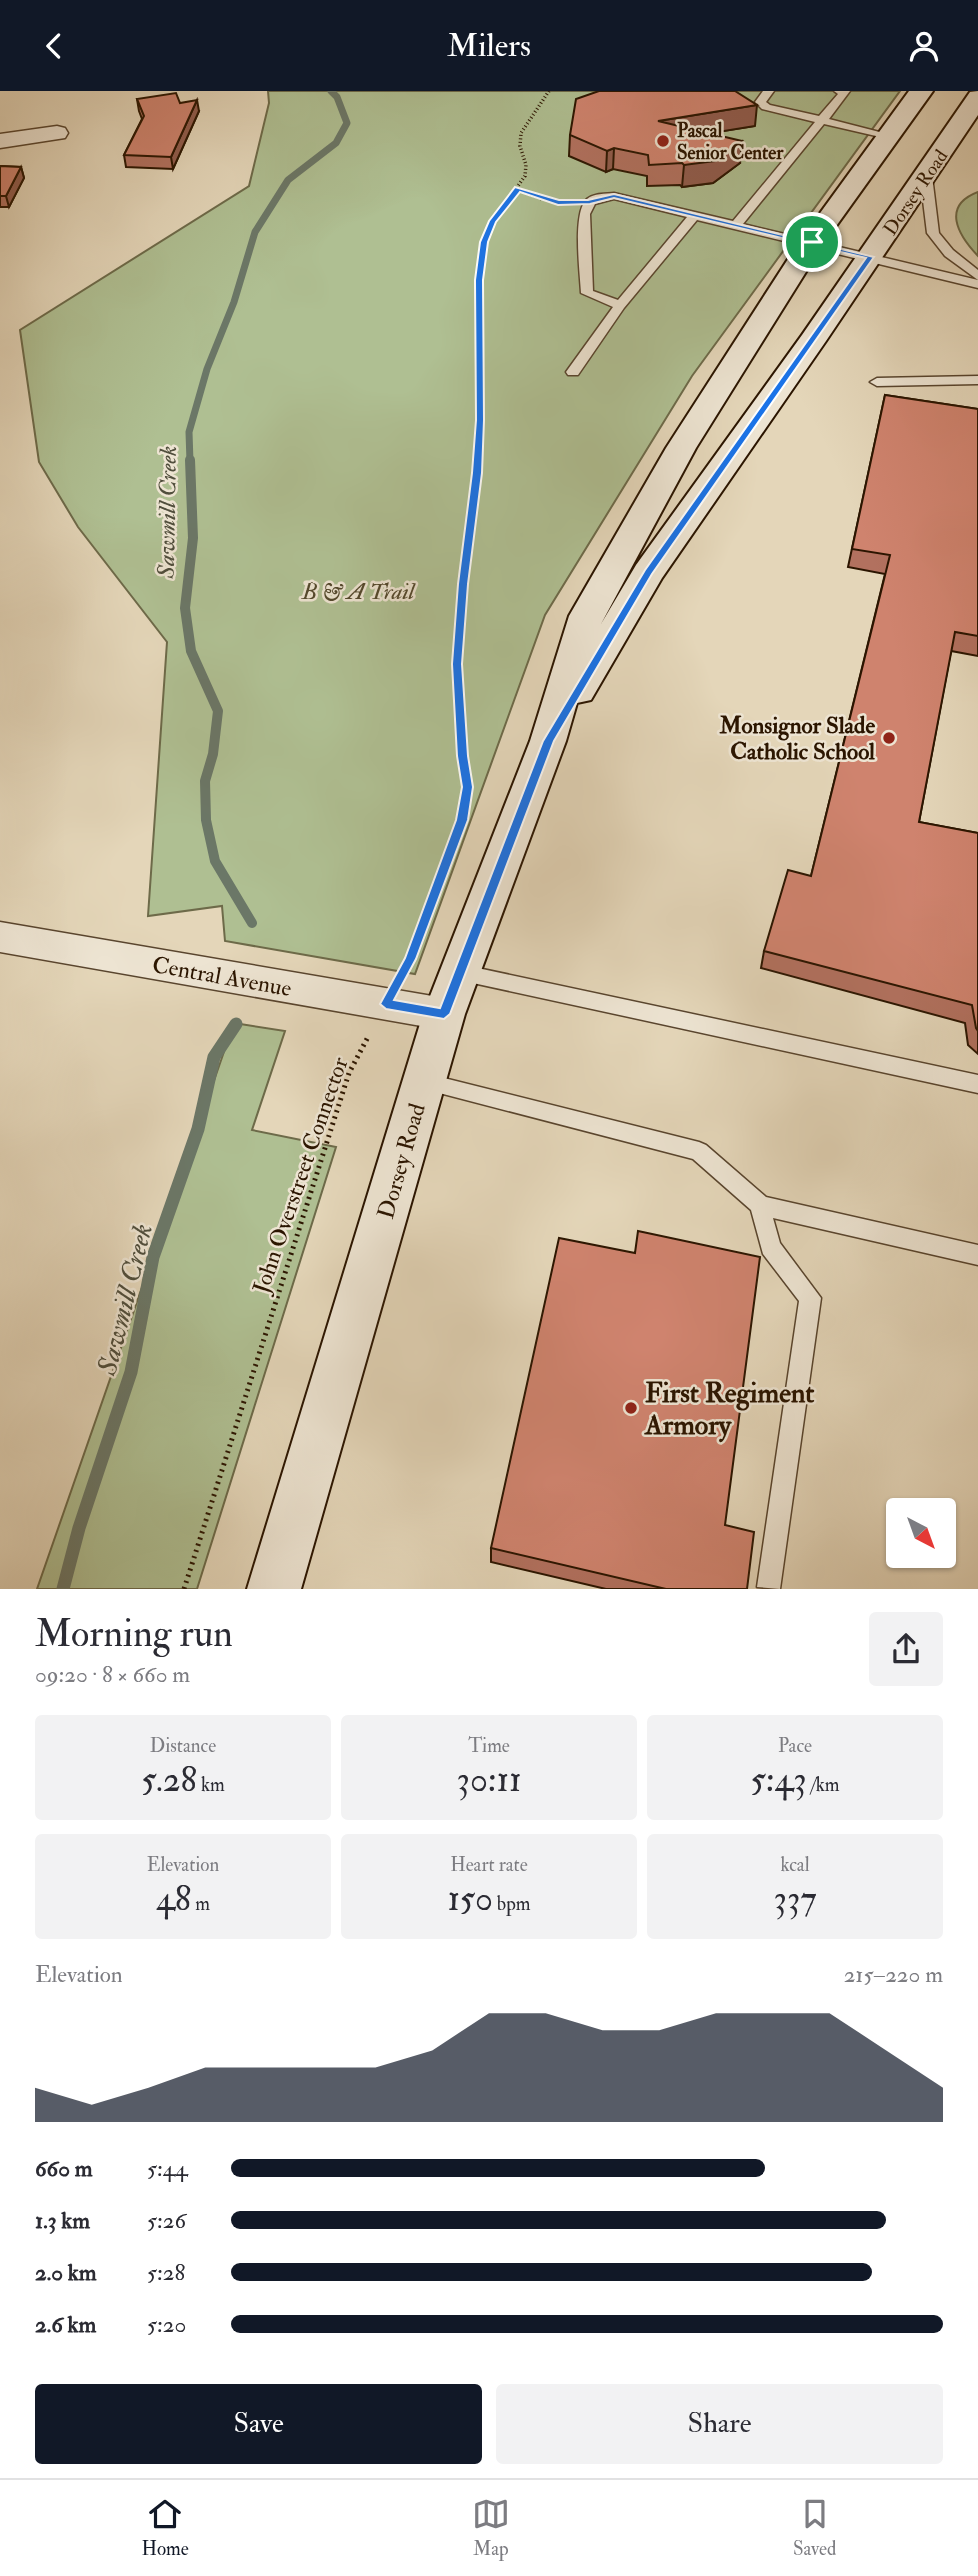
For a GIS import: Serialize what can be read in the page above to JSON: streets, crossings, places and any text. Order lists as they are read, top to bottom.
{
  "streets": {
    "main road": ["Dorsey Road"],
    "street": ["Central Avenue"],
    "path": ["John Overstreet Connector"]
  },
  "crossings": [
    ["Dorsey Road", "Central Avenue"],
    ["Central Avenue", "John Overstreet Connector"]
  ],
  "water": ["Sawmill Creek"],
  "parks": ["B & A Trail"],
  "places": ["Pascal Senior Center", "Monsignor Slade Catholic School", "First Regiment Armory"],
  "north": "bottom right",
  "page": {
    "header": "Milers",
    "heading": ["Morning run", "09:20 · 8 × 660 m"],
    "stats": [
      ["Distance", "5.28 km"],
      ["Time", "30:11"],
      ["Pace", "5:43 /km"],
      ["Elevation", "48 m"],
      ["Heart rate", "150 bpm"],
      ["kcal", "337"]
    ],
    "chart": ["Elevation", "215–220 m"],
    "list": [
      {
        "name": "660 m",
        "note": "5:44"
      },
      {
        "name": "1.3 km",
        "note": "5:26"
      },
      {
        "name": "2.0 km",
        "note": "5:28"
      },
      {
        "name": "2.6 km",
        "note": "5:20"
      }
    ],
    "buttons": ["Save", "Share"],
    "tabs": ["Home", "Map", "Saved"]
  }
}
